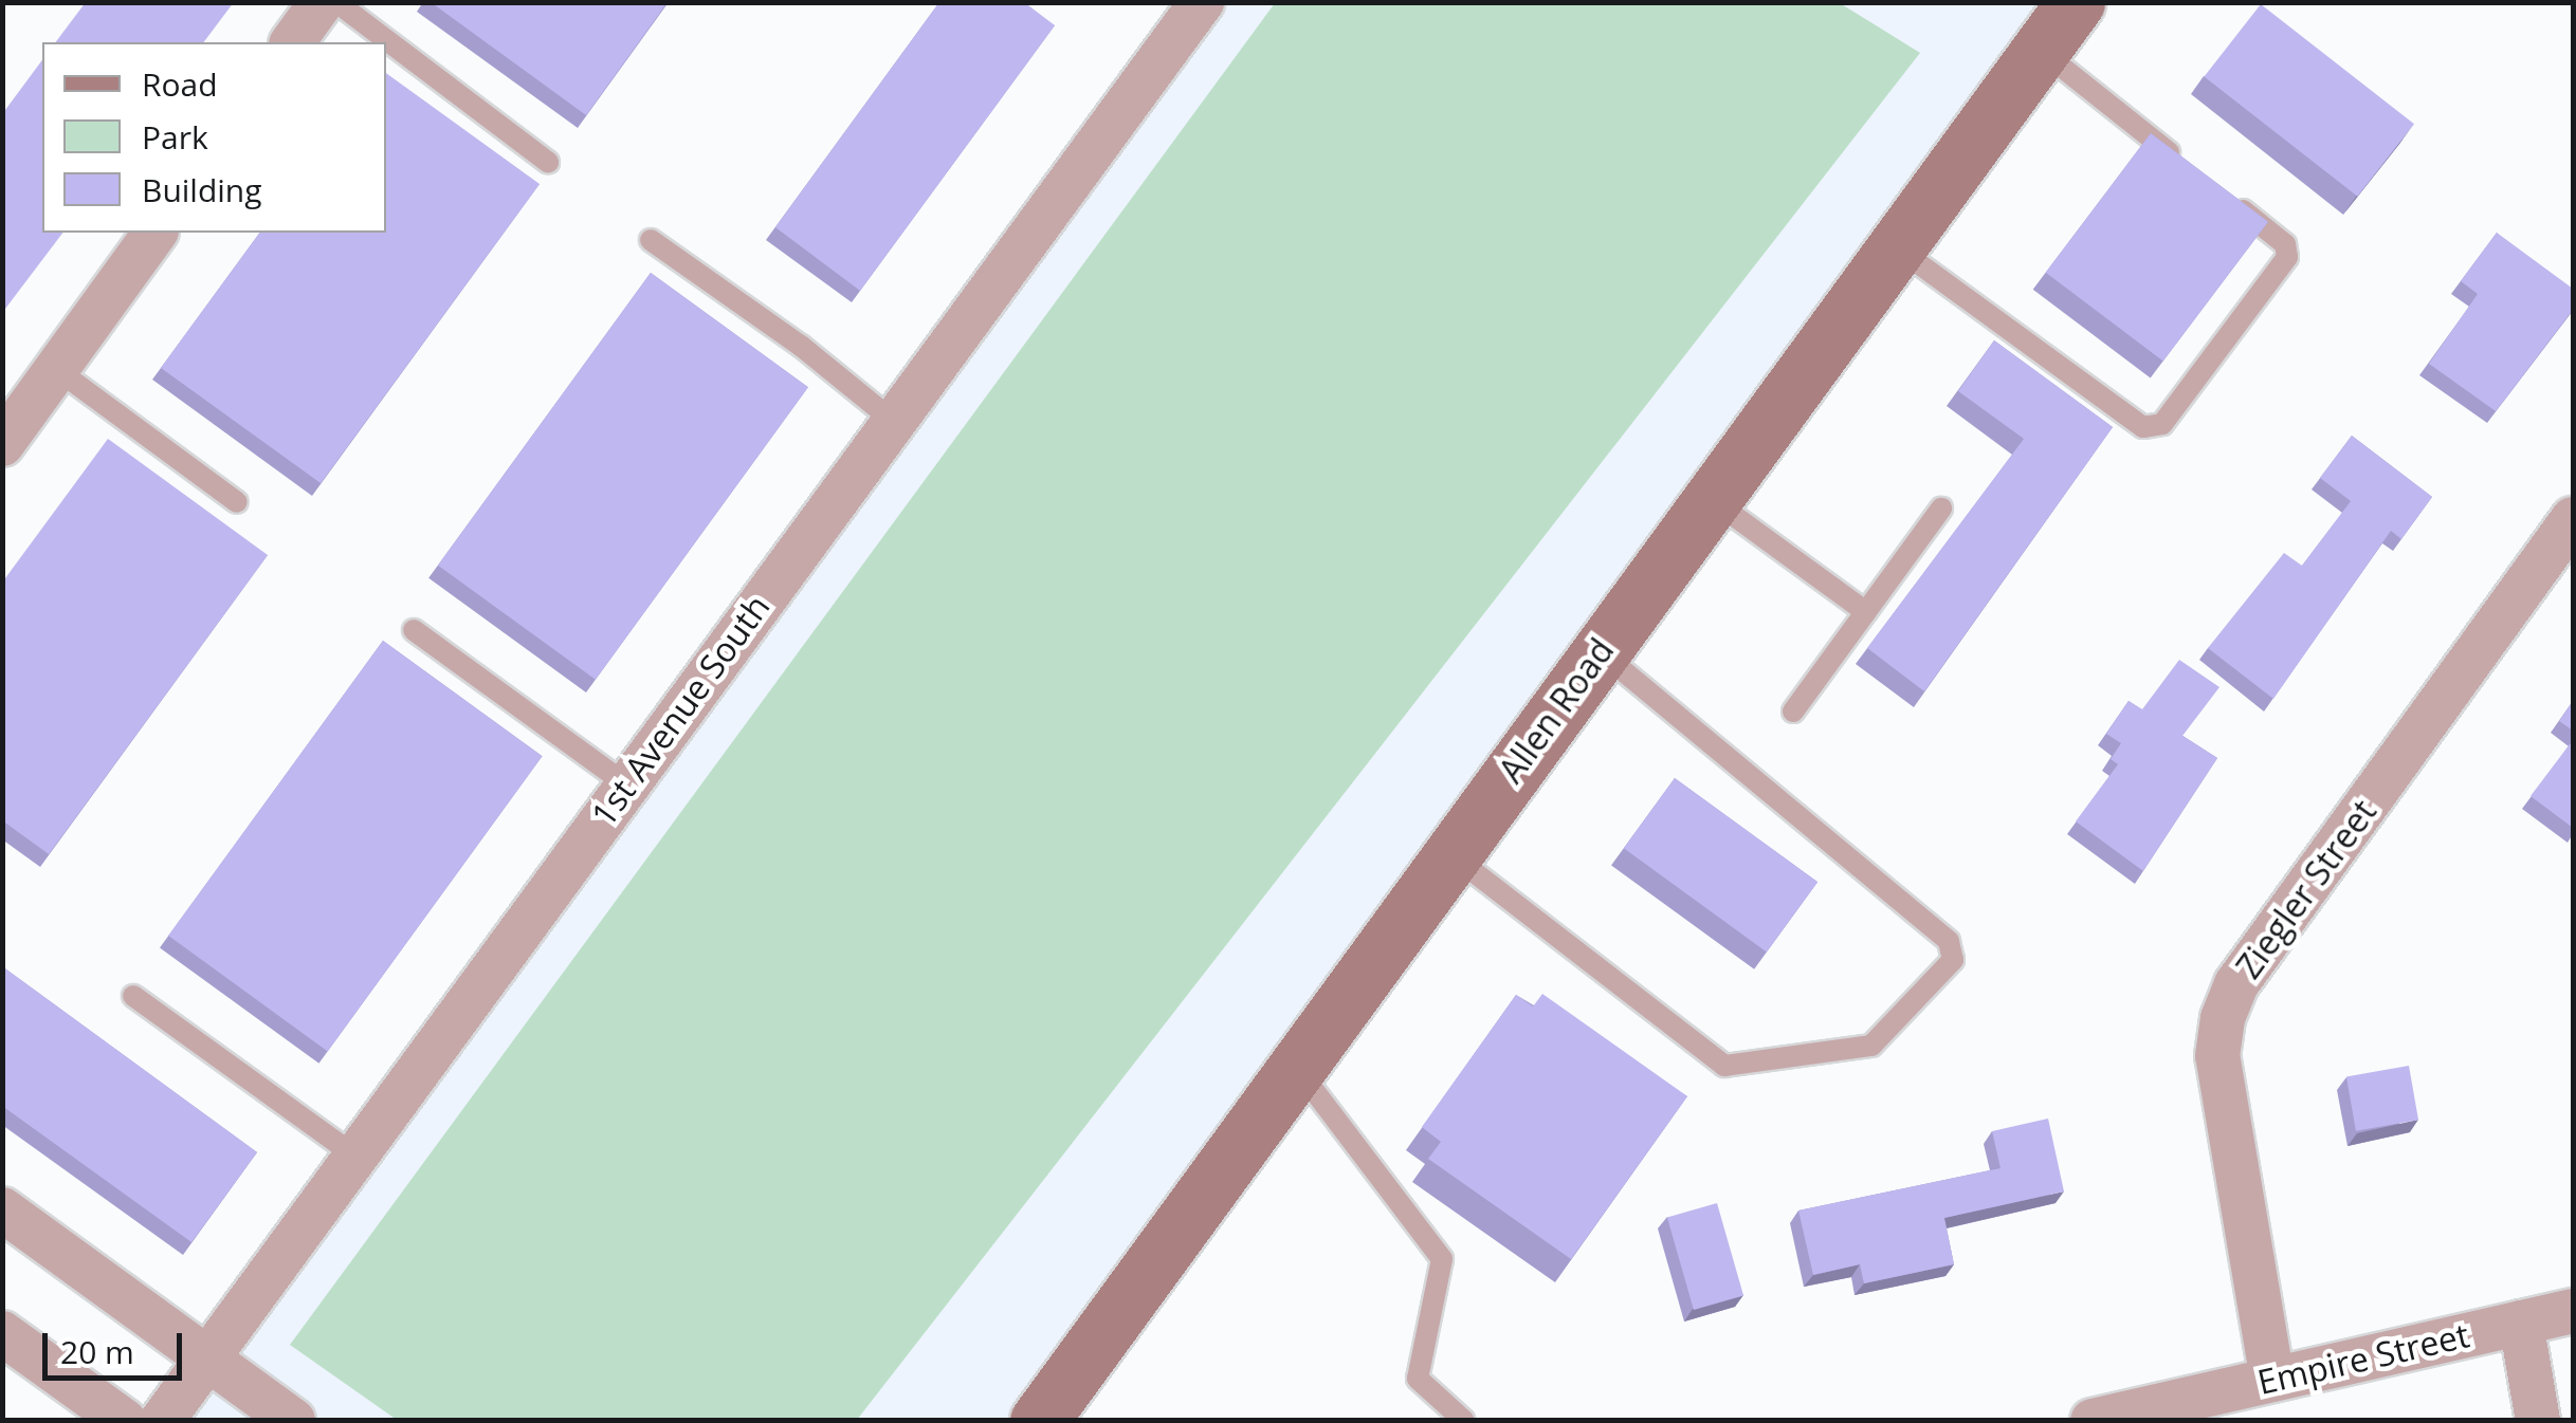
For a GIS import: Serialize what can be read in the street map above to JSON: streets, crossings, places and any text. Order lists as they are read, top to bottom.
{
  "streets": {
    "main road": ["Allen Road"],
    "street": ["1st Avenue South", "Ziegler Street", "Empire Street"]
  },
  "crossings": [
    ["Ziegler Street", "Empire Street"]
  ],
  "legend": ["Road", "Park", "Building"],
  "scale_bar": "20 m"
}
